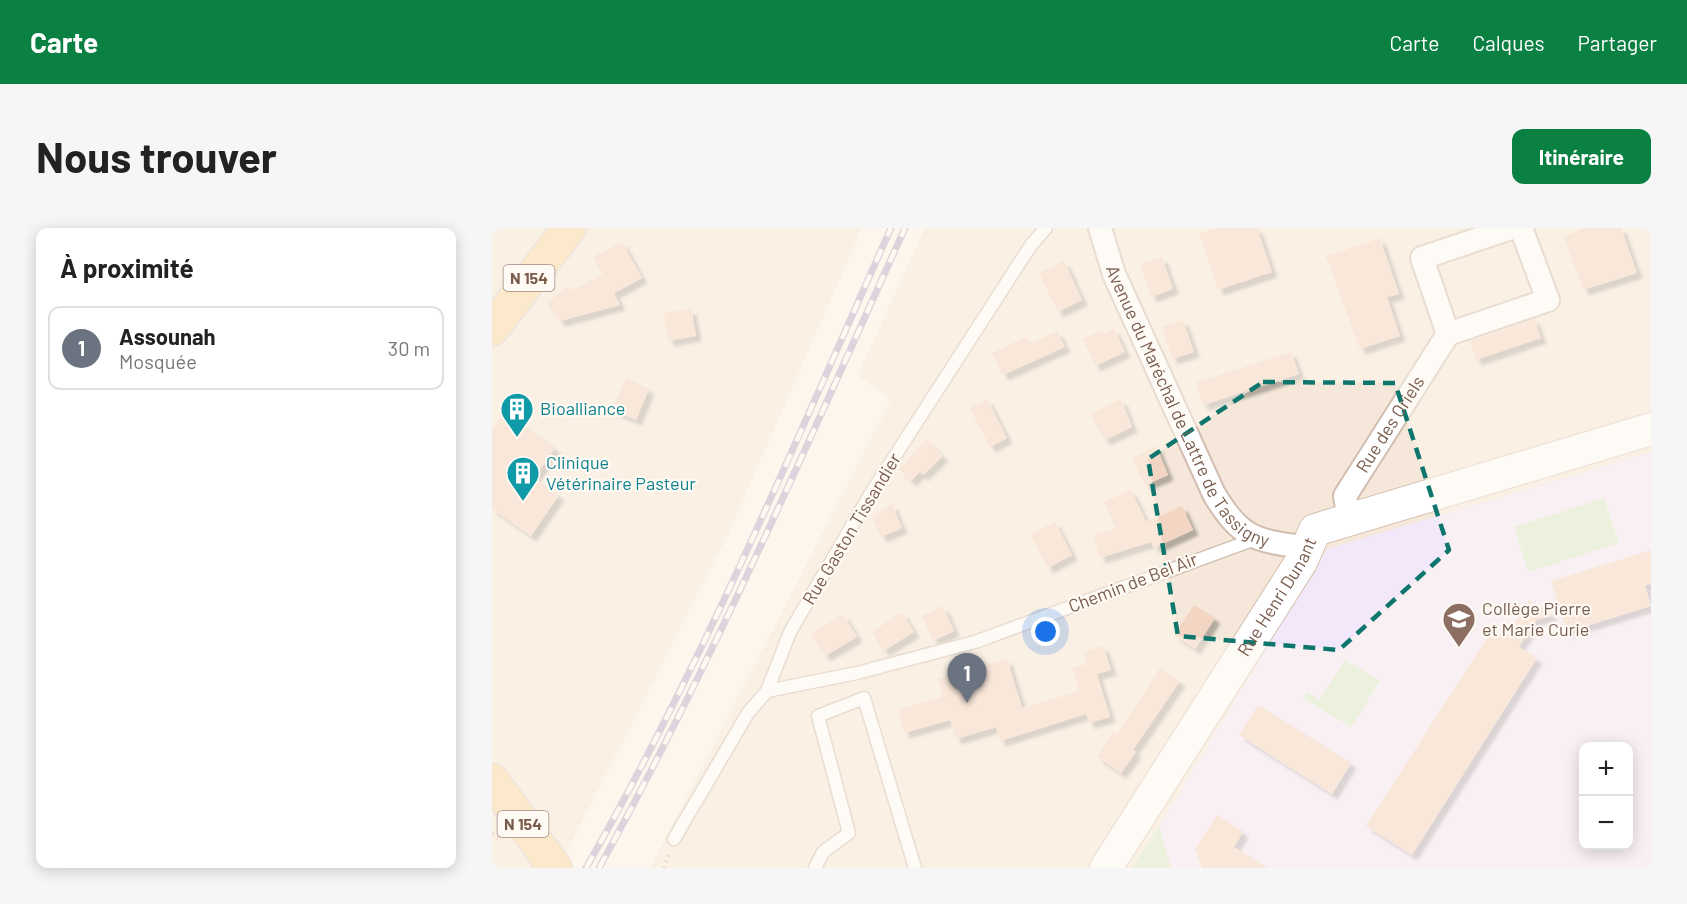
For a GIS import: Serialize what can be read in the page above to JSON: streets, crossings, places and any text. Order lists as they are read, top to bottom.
{
  "streets": {
    "main road": ["N 154"],
    "street": ["Avenue du Maréchal de Lattre de Tassigny", "Rue des Oriels", "Rue Henri Dunant"],
    "lane": ["Rue Gaston Tissandier", "Chemin de Bel Air"]
  },
  "crossings": [
    ["Avenue du Maréchal de Lattre de Tassigny", "Chemin de Bel Air"],
    ["Avenue du Maréchal de Lattre de Tassigny", "Rue Henri Dunant"],
    ["Rue des Oriels", "Rue Henri Dunant"],
    ["Rue Gaston Tissandier", "Chemin de Bel Air"]
  ],
  "places": {
    "building": ["Bioalliance", "Clinique Vétérinaire Pasteur"],
    "school or university": ["Collège Pierre et Marie Curie"]
  },
  "page": {
    "header": "Carte",
    "nav": ["Carte", "Calques", "Partager"],
    "buttons": "Itinéraire",
    "title": "Nous trouver",
    "heading": "À proximité",
    "list": [
      {
        "mark": "1",
        "name": "Assounah",
        "note": "Mosquée",
        "value": "30 m"
      }
    ],
    "pins": "1",
    "map_buttons": ["+", "−"]
  }
}
